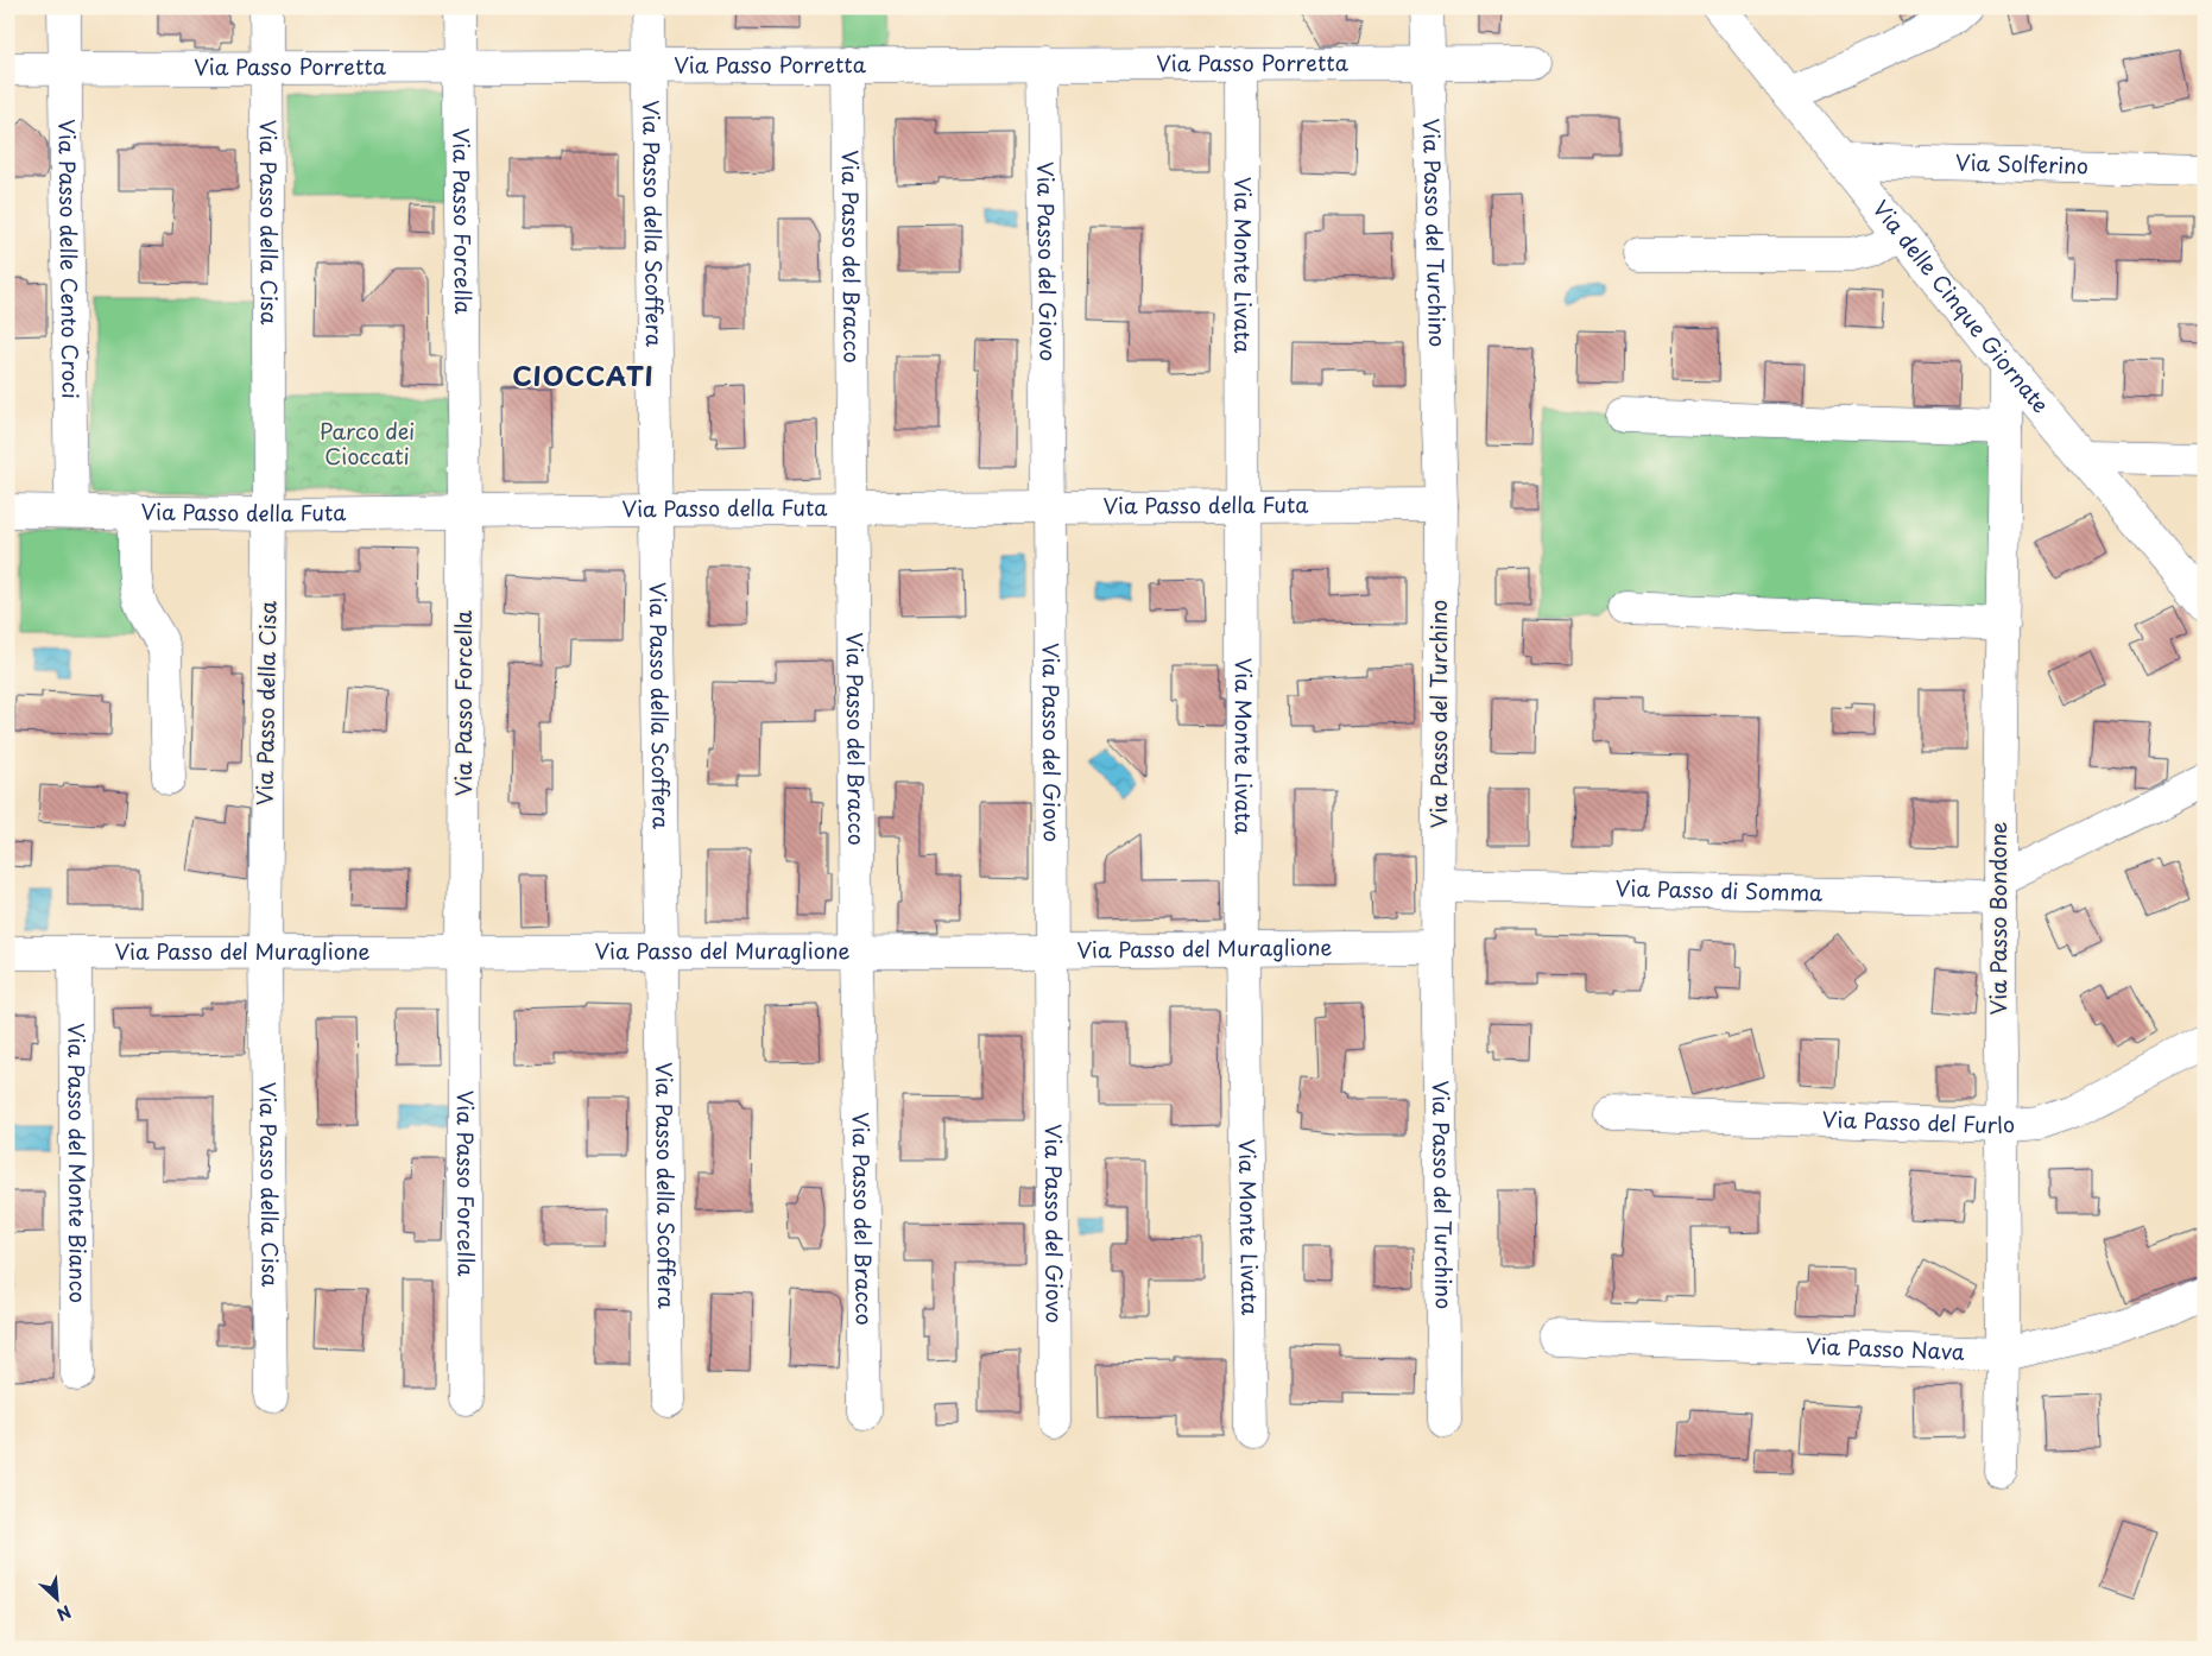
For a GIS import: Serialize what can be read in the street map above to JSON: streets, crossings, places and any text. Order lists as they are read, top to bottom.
{
  "streets": {
    "street": [
      "Via Passo Porretta",
      "Via Solferino",
      "Via Passo della Cisa",
      "Via Passo Forcella",
      "Via Passo della Scoffera",
      "Via Passo del Turchino",
      "Via Passo del Bracco",
      "Via Passo delle Cento Croci",
      "Via Passo del Giovo",
      "Via Monte Livata",
      "Via delle Cinque Giornate",
      "Via Passo della Futa",
      "Via Passo di Somma",
      "Via Passo Bondone",
      "Via Passo del Muraglione",
      "Via Passo del Furlo",
      "Via Passo del Monte Bianco",
      "Via Passo Nava"
    ]
  },
  "crossings": [
    ["Via Passo Porretta", "Via Passo della Cisa"],
    ["Via Passo Porretta", "Via Passo Forcella"],
    ["Via Passo Porretta", "Via Passo della Scoffera"],
    ["Via Passo Porretta", "Via Passo del Turchino"],
    ["Via Passo Porretta", "Via Passo del Bracco"],
    ["Via Passo Porretta", "Via Passo delle Cento Croci"],
    ["Via Passo Porretta", "Via Passo del Giovo"],
    ["Via Passo Porretta", "Via Monte Livata"],
    ["Via Solferino", "Via delle Cinque Giornate"],
    ["Via Passo della Cisa", "Via Passo della Futa"],
    ["Via Passo della Cisa", "Via Passo del Muraglione"],
    ["Via Passo Forcella", "Via Passo della Futa"],
    ["Via Passo Forcella", "Via Passo del Muraglione"],
    ["Via Passo della Scoffera", "Via Passo della Futa"],
    ["Via Passo della Scoffera", "Via Passo del Muraglione"],
    ["Via Passo del Turchino", "Via Passo della Futa"],
    ["Via Passo del Turchino", "Via Passo di Somma"],
    ["Via Passo del Turchino", "Via Passo del Muraglione"],
    ["Via Passo del Bracco", "Via Passo della Futa"],
    ["Via Passo del Bracco", "Via Passo del Muraglione"],
    ["Via Passo delle Cento Croci", "Via Passo della Futa"],
    ["Via Passo del Giovo", "Via Passo della Futa"],
    ["Via Passo del Giovo", "Via Passo del Muraglione"],
    ["Via Monte Livata", "Via Passo della Futa"],
    ["Via Monte Livata", "Via Passo del Muraglione"],
    ["Via delle Cinque Giornate", "Via Passo Bondone"],
    ["Via Passo di Somma", "Via Passo Bondone"],
    ["Via Passo Bondone", "Via Passo del Furlo"],
    ["Via Passo Bondone", "Via Passo Nava"],
    ["Via Passo del Muraglione", "Via Passo del Monte Bianco"]
  ],
  "districts": ["CIOCCATI"],
  "parks": ["Parco dei Cioccati"],
  "north": "bottom right"
}
